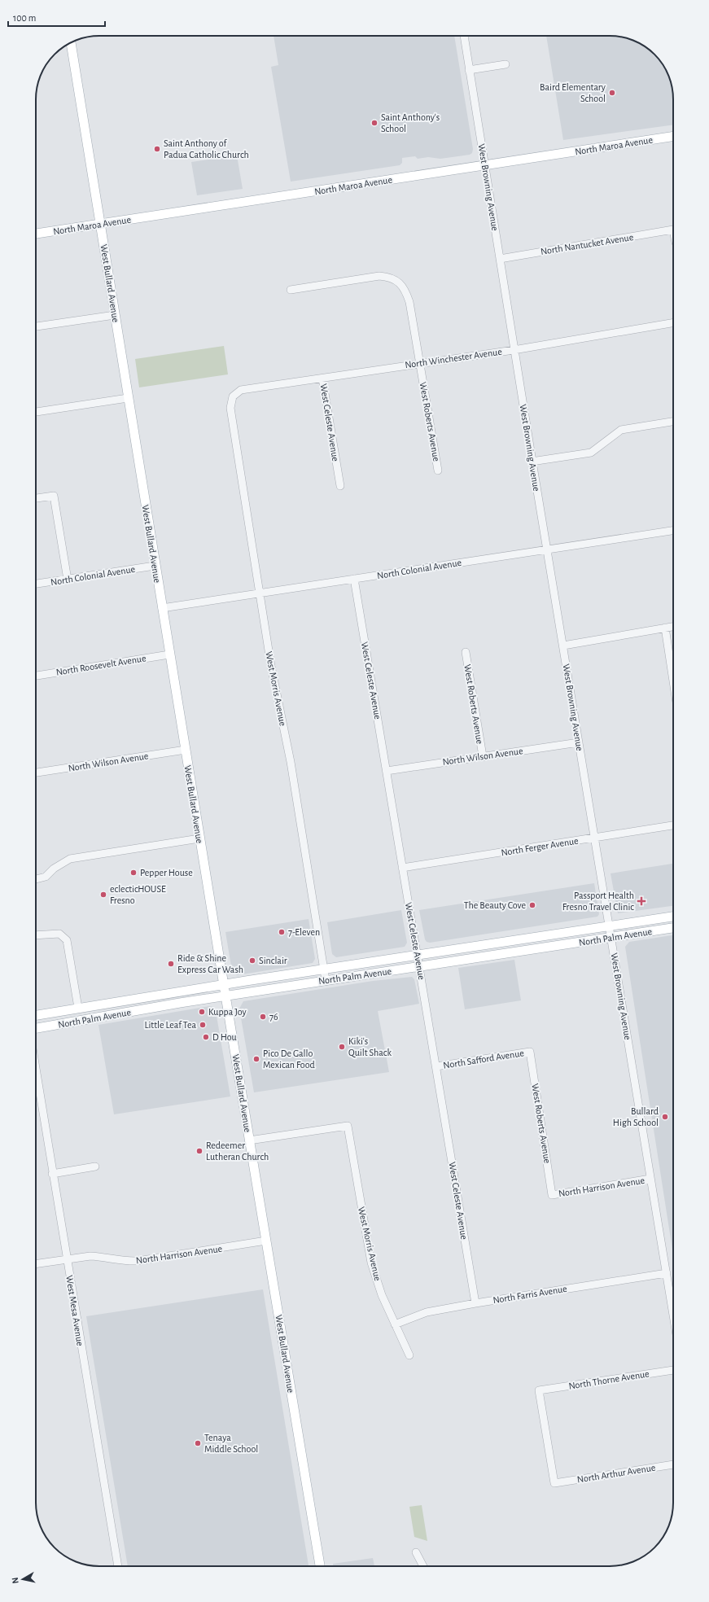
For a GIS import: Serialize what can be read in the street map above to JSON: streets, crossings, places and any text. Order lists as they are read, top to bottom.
{
  "streets": {
    "main road": ["North Maroa Avenue", "West Bullard Avenue", "North Palm Avenue"],
    "street": [
      "West Browning Avenue",
      "North Nantucket Avenue",
      "North Winchester Avenue",
      "West Roberts Avenue",
      "West Celeste Avenue",
      "North Colonial Avenue",
      "North Roosevelt Avenue",
      "West Morris Avenue",
      "North Wilson Avenue",
      "North Ferger Avenue",
      "North Safford Avenue",
      "North Harrison Avenue",
      "North Farris Avenue",
      "West Mesa Avenue",
      "North Thorne Avenue",
      "North Arthur Avenue"
    ]
  },
  "crossings": [
    ["North Maroa Avenue", "West Browning Avenue"],
    ["North Maroa Avenue", "West Bullard Avenue"],
    ["West Browning Avenue", "North Nantucket Avenue"],
    ["West Browning Avenue", "North Winchester Avenue"],
    ["West Browning Avenue", "North Colonial Avenue"],
    ["West Browning Avenue", "North Wilson Avenue"],
    ["West Browning Avenue", "North Ferger Avenue"],
    ["West Browning Avenue", "North Palm Avenue"],
    ["West Browning Avenue", "North Harrison Avenue"],
    ["West Browning Avenue", "North Farris Avenue"],
    ["West Bullard Avenue", "North Colonial Avenue"],
    ["West Bullard Avenue", "North Roosevelt Avenue"],
    ["West Bullard Avenue", "West Morris Avenue"],
    ["West Bullard Avenue", "North Wilson Avenue"],
    ["West Bullard Avenue", "North Palm Avenue"],
    ["West Bullard Avenue", "North Harrison Avenue"],
    ["North Winchester Avenue", "West Roberts Avenue"],
    ["North Winchester Avenue", "West Celeste Avenue"],
    ["North Winchester Avenue", "West Morris Avenue"],
    ["West Roberts Avenue", "North Wilson Avenue"],
    ["West Roberts Avenue", "North Safford Avenue"],
    ["West Roberts Avenue", "North Harrison Avenue"],
    ["West Celeste Avenue", "North Colonial Avenue"],
    ["West Celeste Avenue", "North Wilson Avenue"],
    ["West Celeste Avenue", "North Ferger Avenue"],
    ["West Celeste Avenue", "North Palm Avenue"],
    ["West Celeste Avenue", "North Safford Avenue"],
    ["West Celeste Avenue", "North Farris Avenue"],
    ["North Colonial Avenue", "West Morris Avenue"],
    ["West Morris Avenue", "North Palm Avenue"],
    ["West Morris Avenue", "North Farris Avenue"],
    ["North Harrison Avenue", "West Mesa Avenue"],
    ["North Thorne Avenue", "North Arthur Avenue"]
  ],
  "places": {
    "other": [
      "Baird Elementary School",
      "Saint Anthony's School",
      "Saint Anthony of Padua Catholic Church",
      "Pepper House",
      "eclecticHOUSE Fresno",
      "The Beauty Cove",
      "7-Eleven",
      "Sinclair",
      "Ride & Shine Express Car Wash",
      "Kuppa Joy",
      "76",
      "Little Leaf Tea",
      "D Hou",
      "Kiki's Quilt Shack",
      "Pico De Gallo Mexican Food",
      "Bullard High School",
      "Redeemer Lutheran Church",
      "Tenaya Middle School"
    ],
    "health": ["Passport Health Fresno Travel Clinic"]
  },
  "scale_bar": "100 m",
  "north": "left"
}
